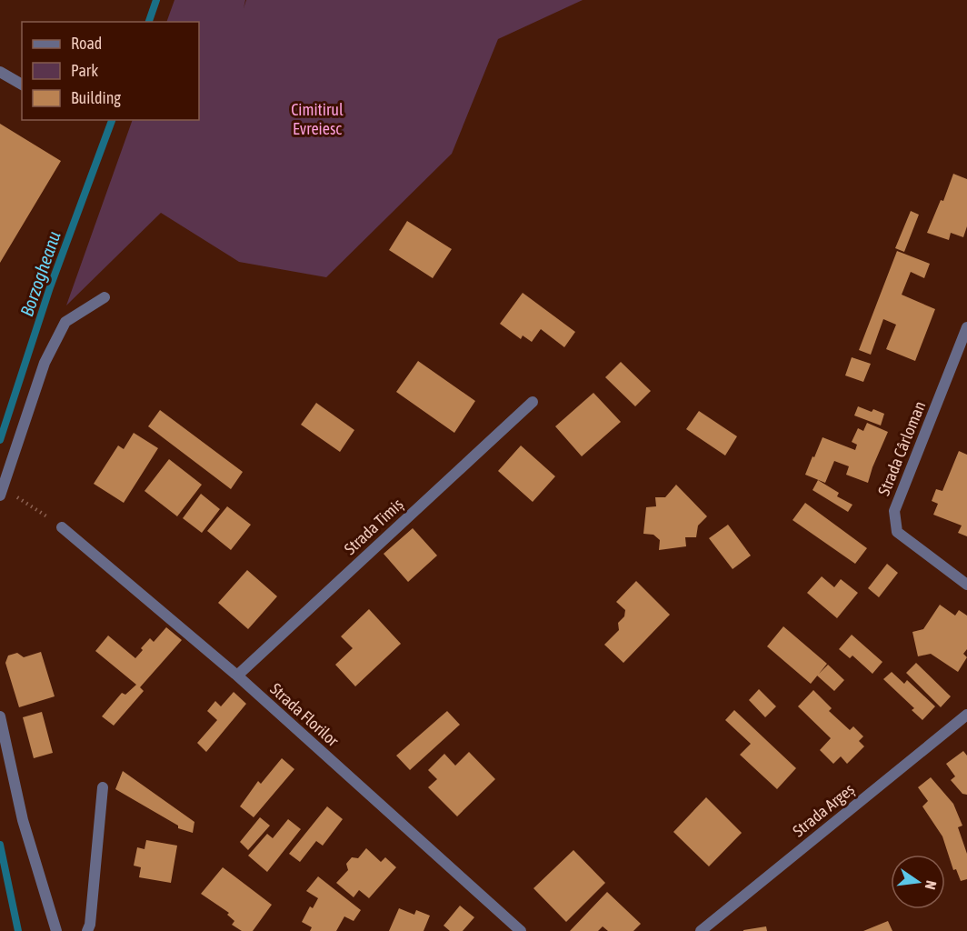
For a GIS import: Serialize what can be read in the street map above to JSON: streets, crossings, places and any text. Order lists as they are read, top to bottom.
{
  "streets": {
    "street": [
      "Strada Cârloman",
      "Strada Timiș",
      "Strada Florilor",
      "Strada Argeș"
    ]
  },
  "crossings": [
    ["Strada Timiș", "Strada Florilor"]
  ],
  "water": ["Borzogheanu"],
  "parks": ["Cimitirul Evreiesc"],
  "legend": ["Road", "Park", "Building"],
  "north": "right"
}
